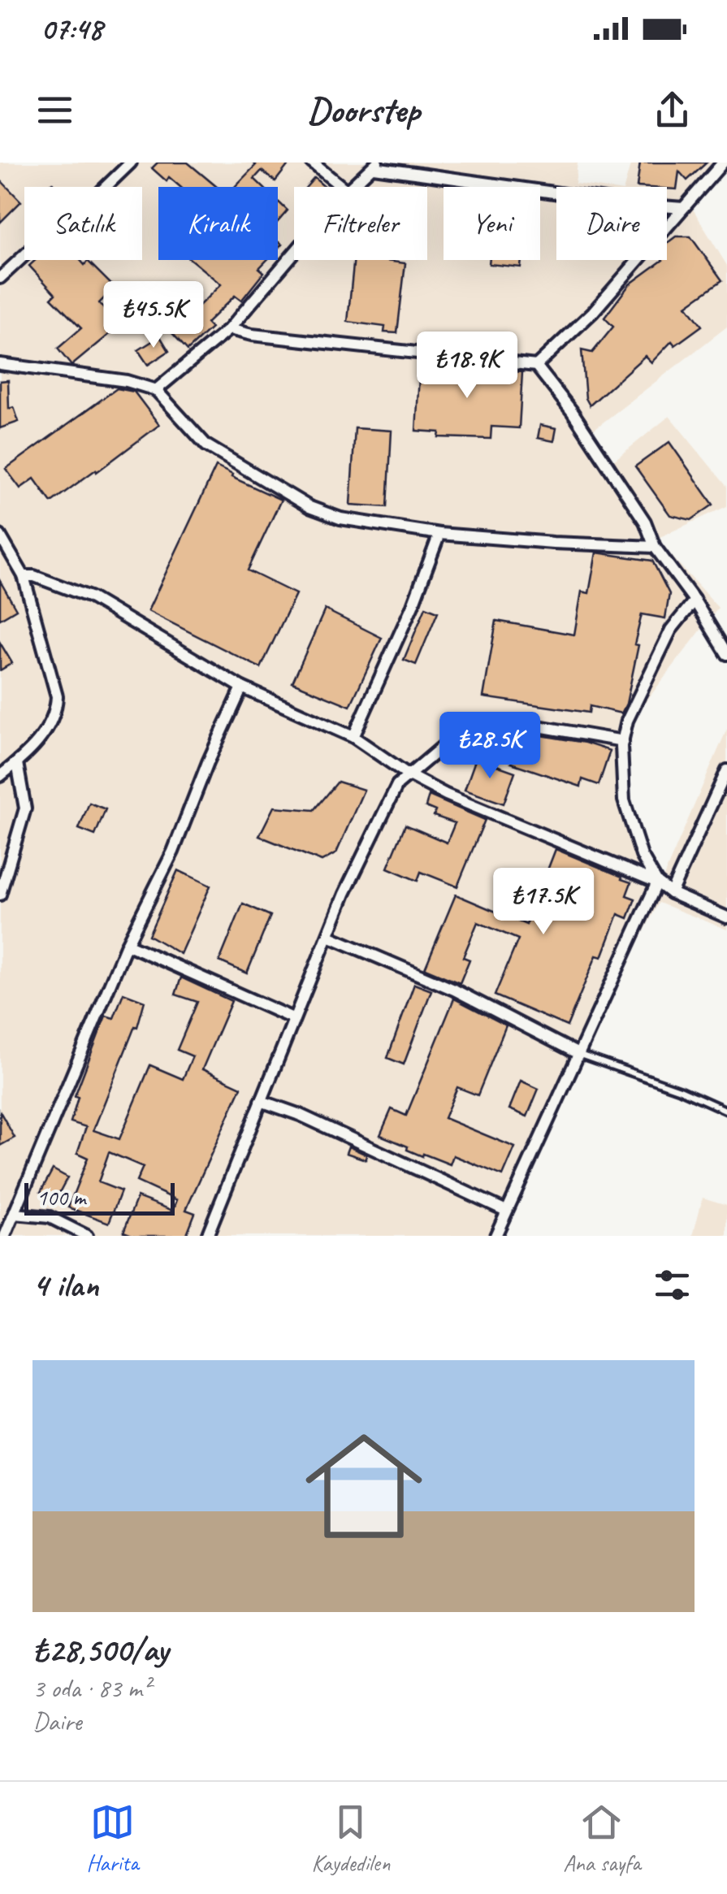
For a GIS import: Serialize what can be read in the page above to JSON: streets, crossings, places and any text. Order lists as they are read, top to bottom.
{
  "scale_bar": "100 m",
  "page": {
    "status": "07:48",
    "header": "Doorstep",
    "chip": [
      "Satılık",
      "Kiralık",
      "Filtreler",
      "Yeni",
      "Daire"
    ],
    "price": [
      "₺45.5K",
      "₺18.9K",
      "₺28.5K",
      "₺17.5K"
    ],
    "scale": "100 m",
    "heading": "4 ilan",
    "list": [
      {
        "name": "₺28,500/ay",
        "note": "3 oda · 83 m² · Daire"
      }
    ],
    "tabs": ["Harita", "Kaydedilen", "Ana sayfa"]
  }
}
